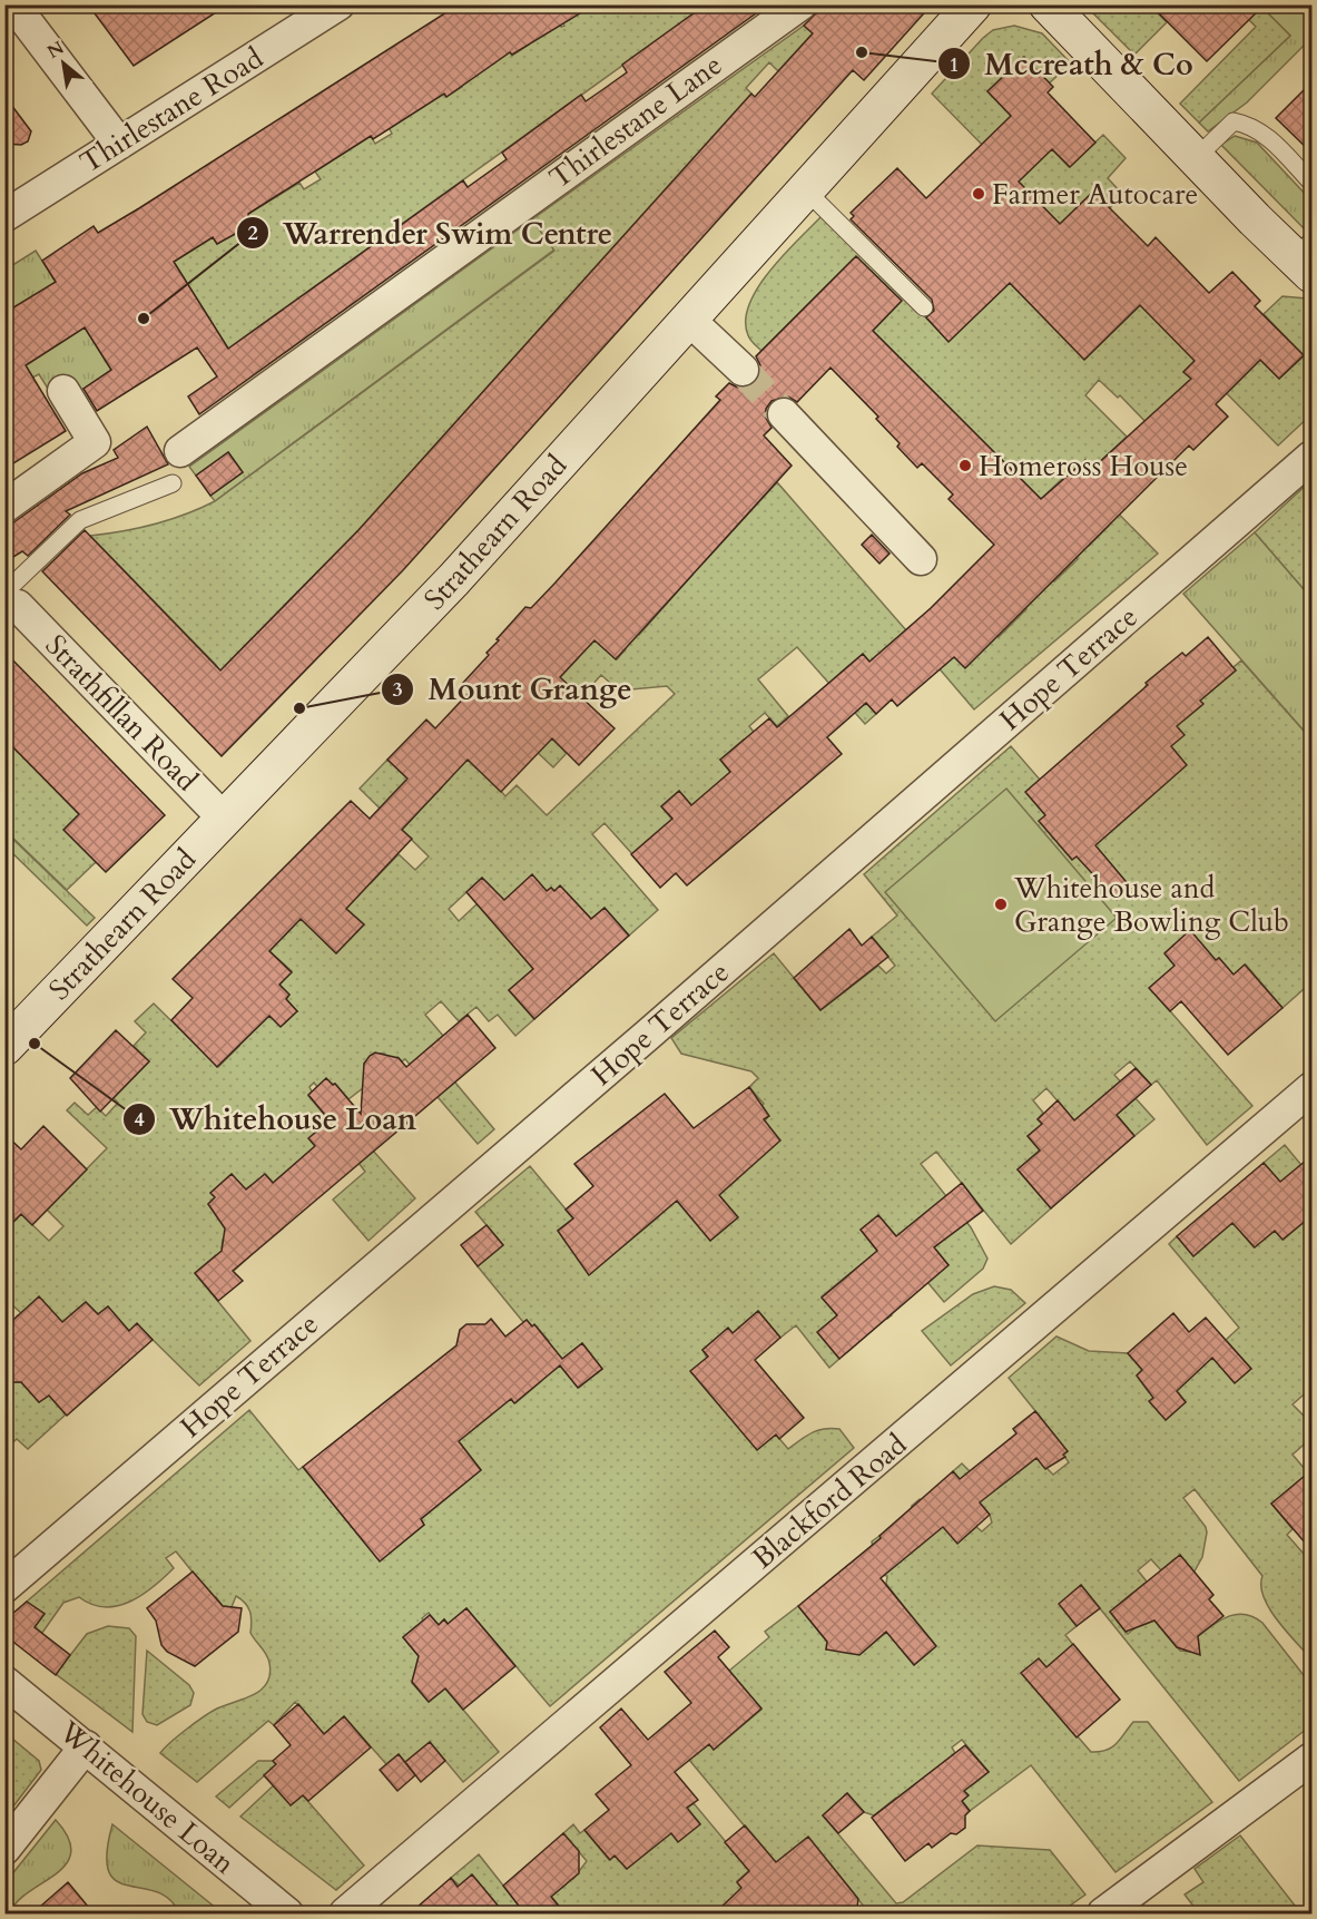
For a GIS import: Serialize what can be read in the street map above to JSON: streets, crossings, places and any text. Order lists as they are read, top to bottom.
{
  "streets": {
    "street": [
      "Thirlestane Road",
      "Thirlestane Lane",
      "Strathearn Road",
      "Hope Terrace",
      "Strathfillan Road",
      "Blackford Road",
      "Whitehouse Loan"
    ]
  },
  "crossings": [
    ["Strathearn Road", "Strathfillan Road"]
  ],
  "places": [
    "Mccreath & Co",
    "Farmer Autocare",
    "Warrender Swim Centre",
    "Homeross House",
    "Mount Grange",
    "Whitehouse and Grange Bowling Club",
    "Whitehouse Loan"
  ],
  "north": "top left"
}
